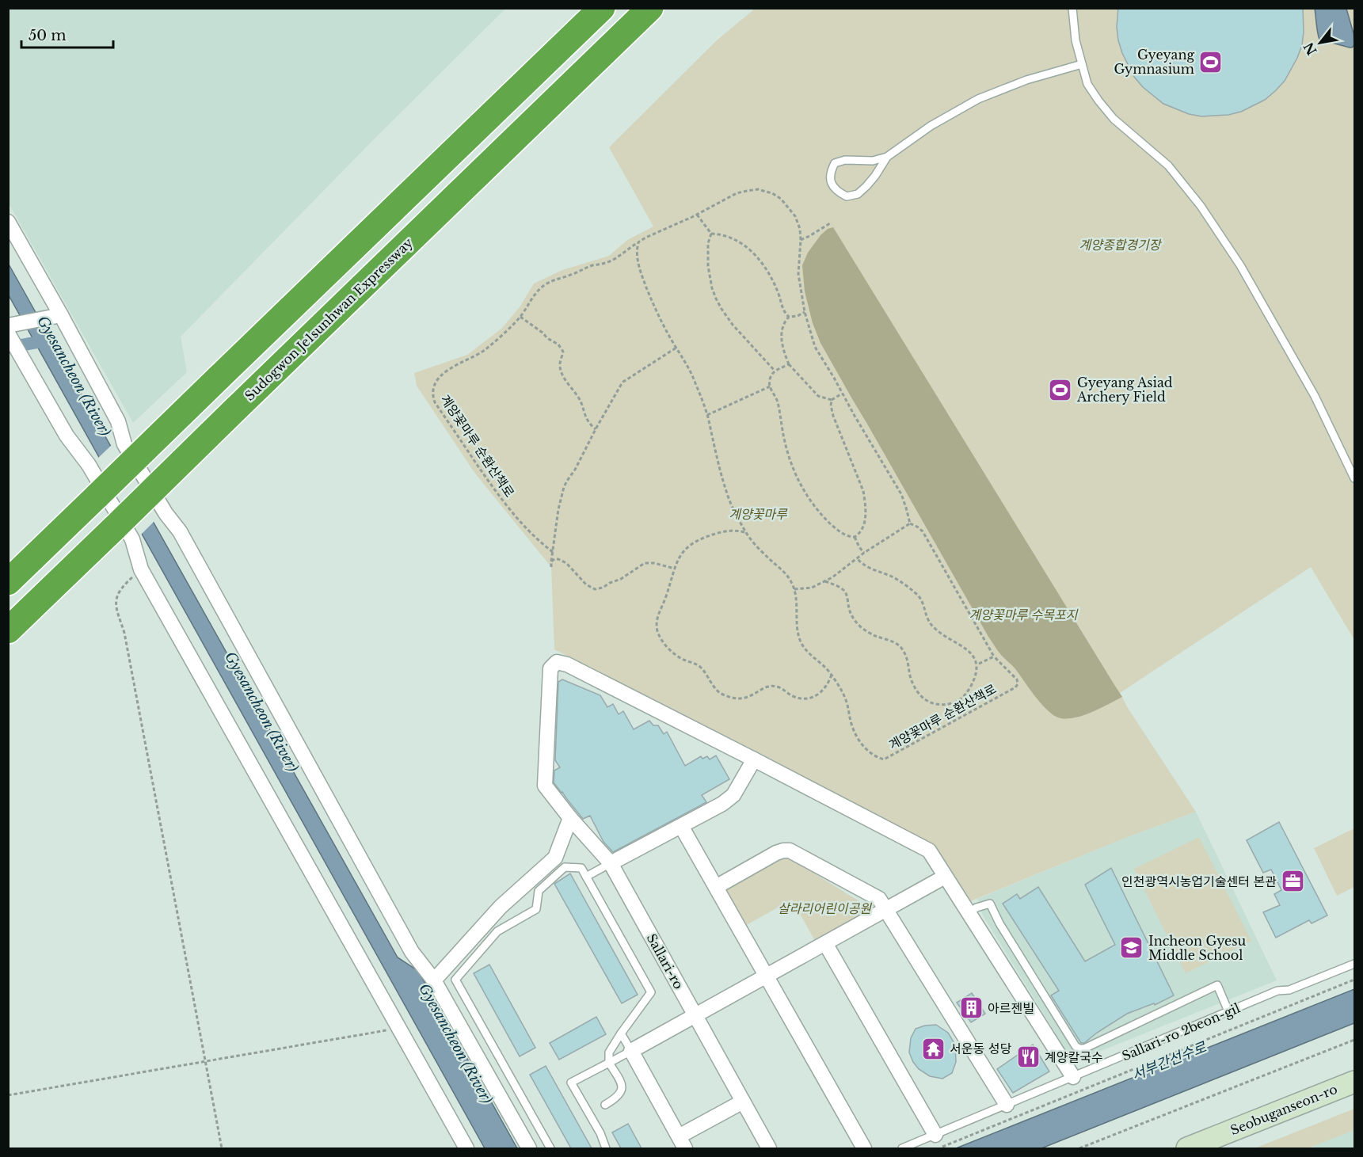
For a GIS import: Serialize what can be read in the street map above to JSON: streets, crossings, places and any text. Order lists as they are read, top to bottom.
{
  "streets": {
    "highway": ["Sudogwon Je1sunhwan Expressway"],
    "main road": ["Seobuganseon-ro"],
    "street": ["Sallari-ro"],
    "lane": ["Sallari-ro 2beon-gil"],
    "path": ["계양꽃마루 순환산책로"]
  },
  "water": ["Gyesancheon (River)", "서부간선수로"],
  "parks": [
    "계양종합경기장",
    "계양꽃마루",
    "계양꽃마루 수목포지",
    "살라리어린이공원"
  ],
  "places": {
    "sports": ["Gyeyang Gymnasium", "Gyeyang Asiad Archery Field"],
    "office": ["인천광역시농업기술센터 본관"],
    "school or university": ["Incheon Gyesu Middle School"],
    "building": ["아르젠빌"],
    "temple": ["서운동 성당"],
    "restaurant": ["계양칼국수"]
  },
  "scale_bar": "50 m",
  "north": "bottom left"
}
